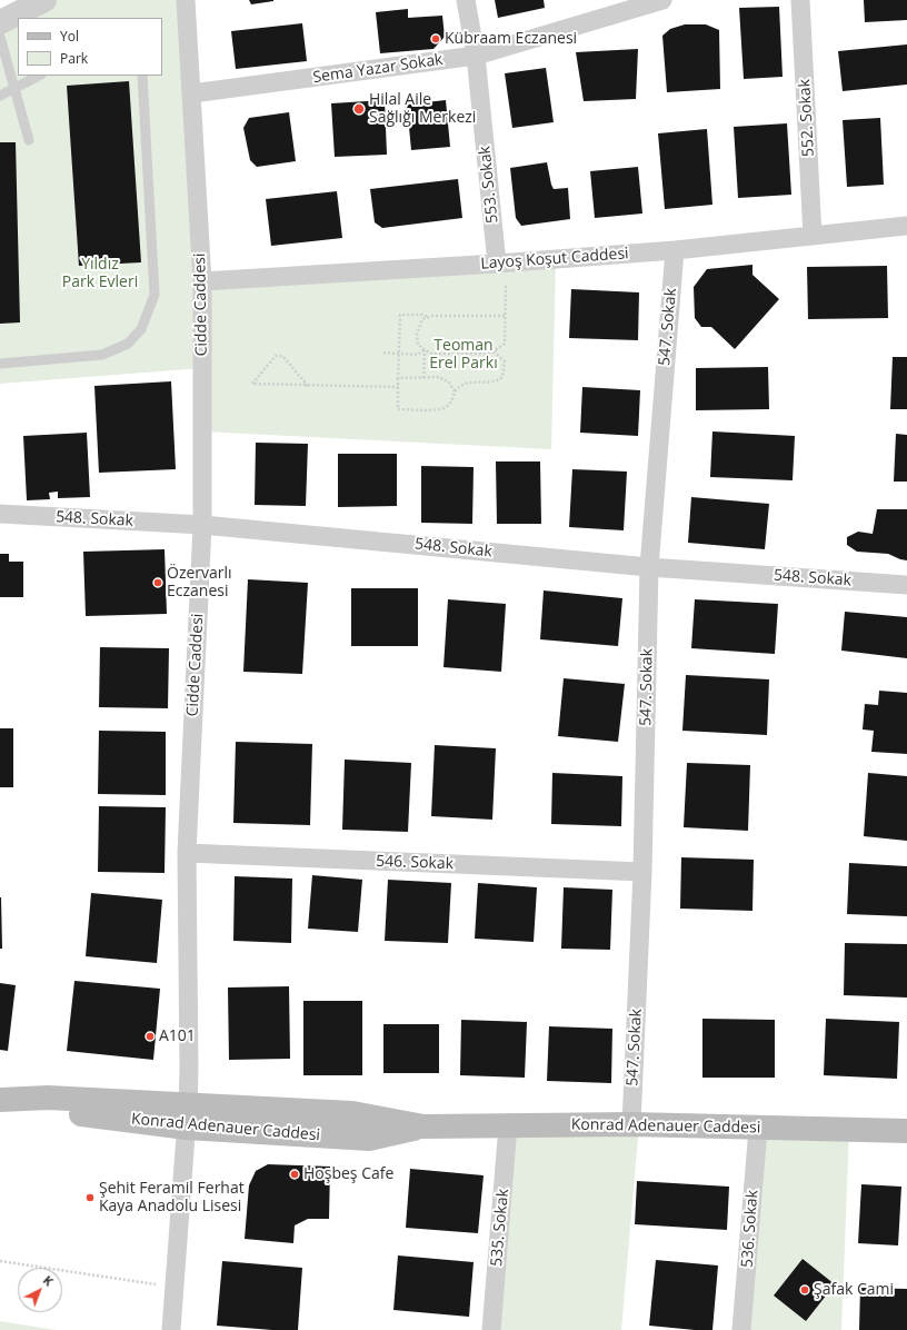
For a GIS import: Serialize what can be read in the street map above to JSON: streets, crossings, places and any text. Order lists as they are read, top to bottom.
{
  "streets": {
    "main road": ["Konrad Adenauer Caddesi"],
    "street": [
      "Sema Yazar Sokak",
      "552. Sokak",
      "553. Sokak",
      "Layoş Koşut Caddesi",
      "Cidde Caddesi",
      "547. Sokak",
      "548. Sokak",
      "546. Sokak",
      "535. Sokak",
      "536. Sokak"
    ]
  },
  "crossings": [
    ["Sema Yazar Sokak", "553. Sokak"],
    ["Sema Yazar Sokak", "Cidde Caddesi"],
    ["552. Sokak", "Layoş Koşut Caddesi"],
    ["553. Sokak", "Layoş Koşut Caddesi"],
    ["Layoş Koşut Caddesi", "Cidde Caddesi"],
    ["Layoş Koşut Caddesi", "547. Sokak"],
    ["Cidde Caddesi", "548. Sokak"],
    ["Cidde Caddesi", "546. Sokak"],
    ["Cidde Caddesi", "Konrad Adenauer Caddesi"],
    ["547. Sokak", "548. Sokak"],
    ["547. Sokak", "546. Sokak"],
    ["547. Sokak", "Konrad Adenauer Caddesi"],
    ["Konrad Adenauer Caddesi", "535. Sokak"],
    ["Konrad Adenauer Caddesi", "536. Sokak"]
  ],
  "parks": ["Yıldız Park Evleri", "Teoman Erel Parkı"],
  "places": [
    "Kübraam Eczanesi",
    "Hilal Aile Sağlığı Merkezi",
    "Özervarlı Eczanesi",
    "A101",
    "Hoşbeş Cafe",
    "Şehit Feramil Ferhat Kaya Anadolu Lisesi",
    "Şafak Cami"
  ],
  "legend": ["Yol", "Park"],
  "north": "top right"
}
